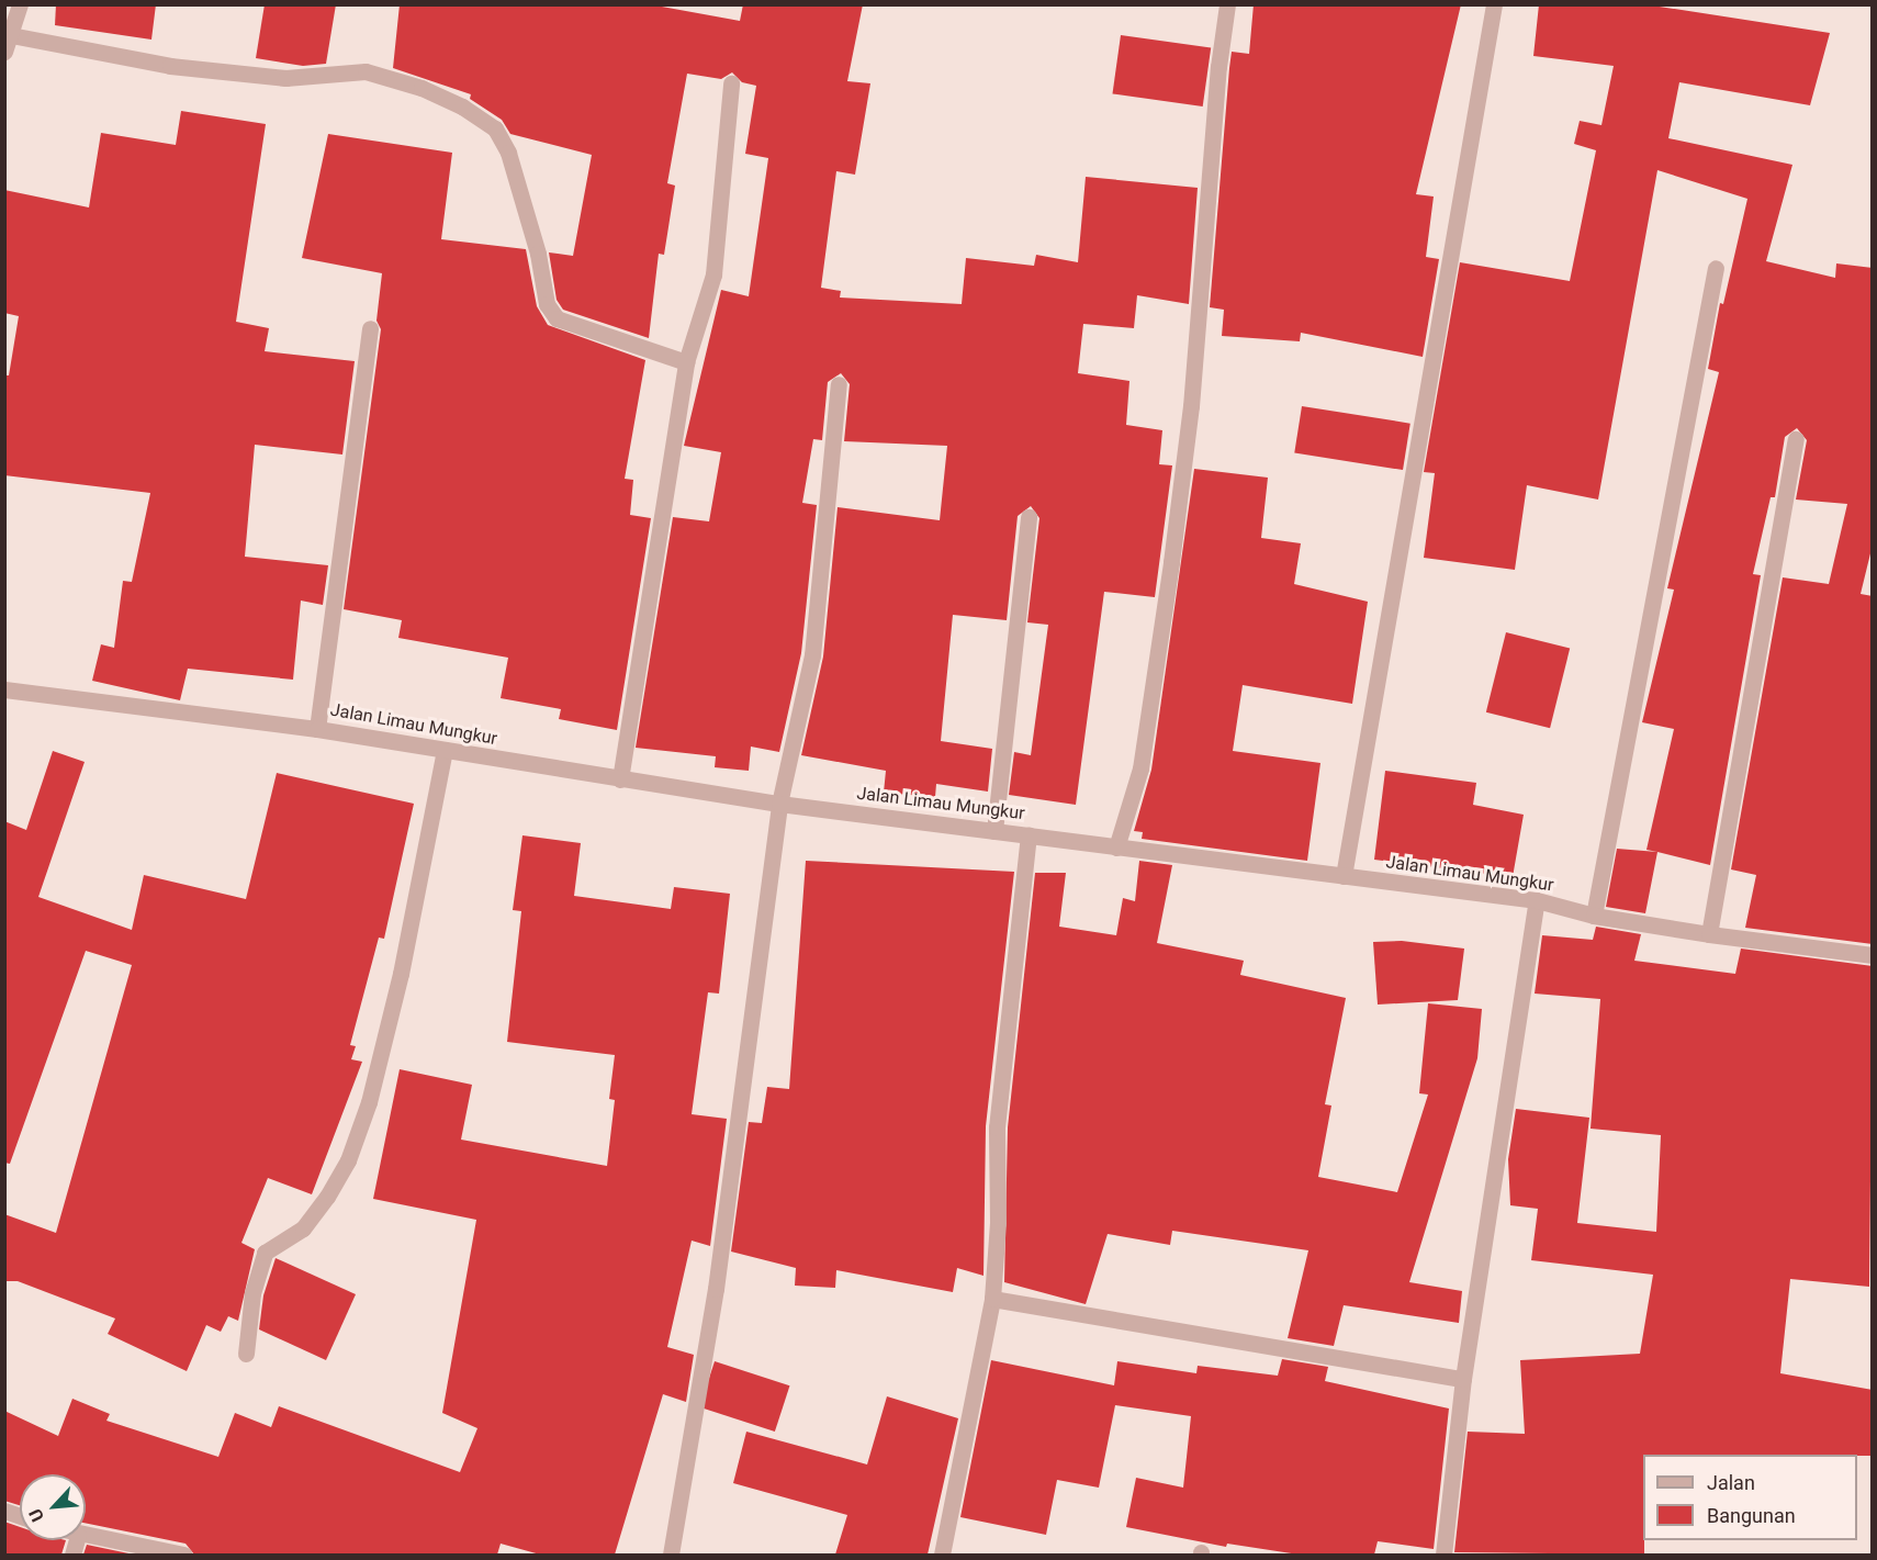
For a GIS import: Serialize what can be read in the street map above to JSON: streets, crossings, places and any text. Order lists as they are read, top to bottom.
{
  "streets": {
    "street": ["Jalan Limau Mungkur"]
  },
  "legend": ["Jalan", "Bangunan"],
  "north": "bottom left"
}
